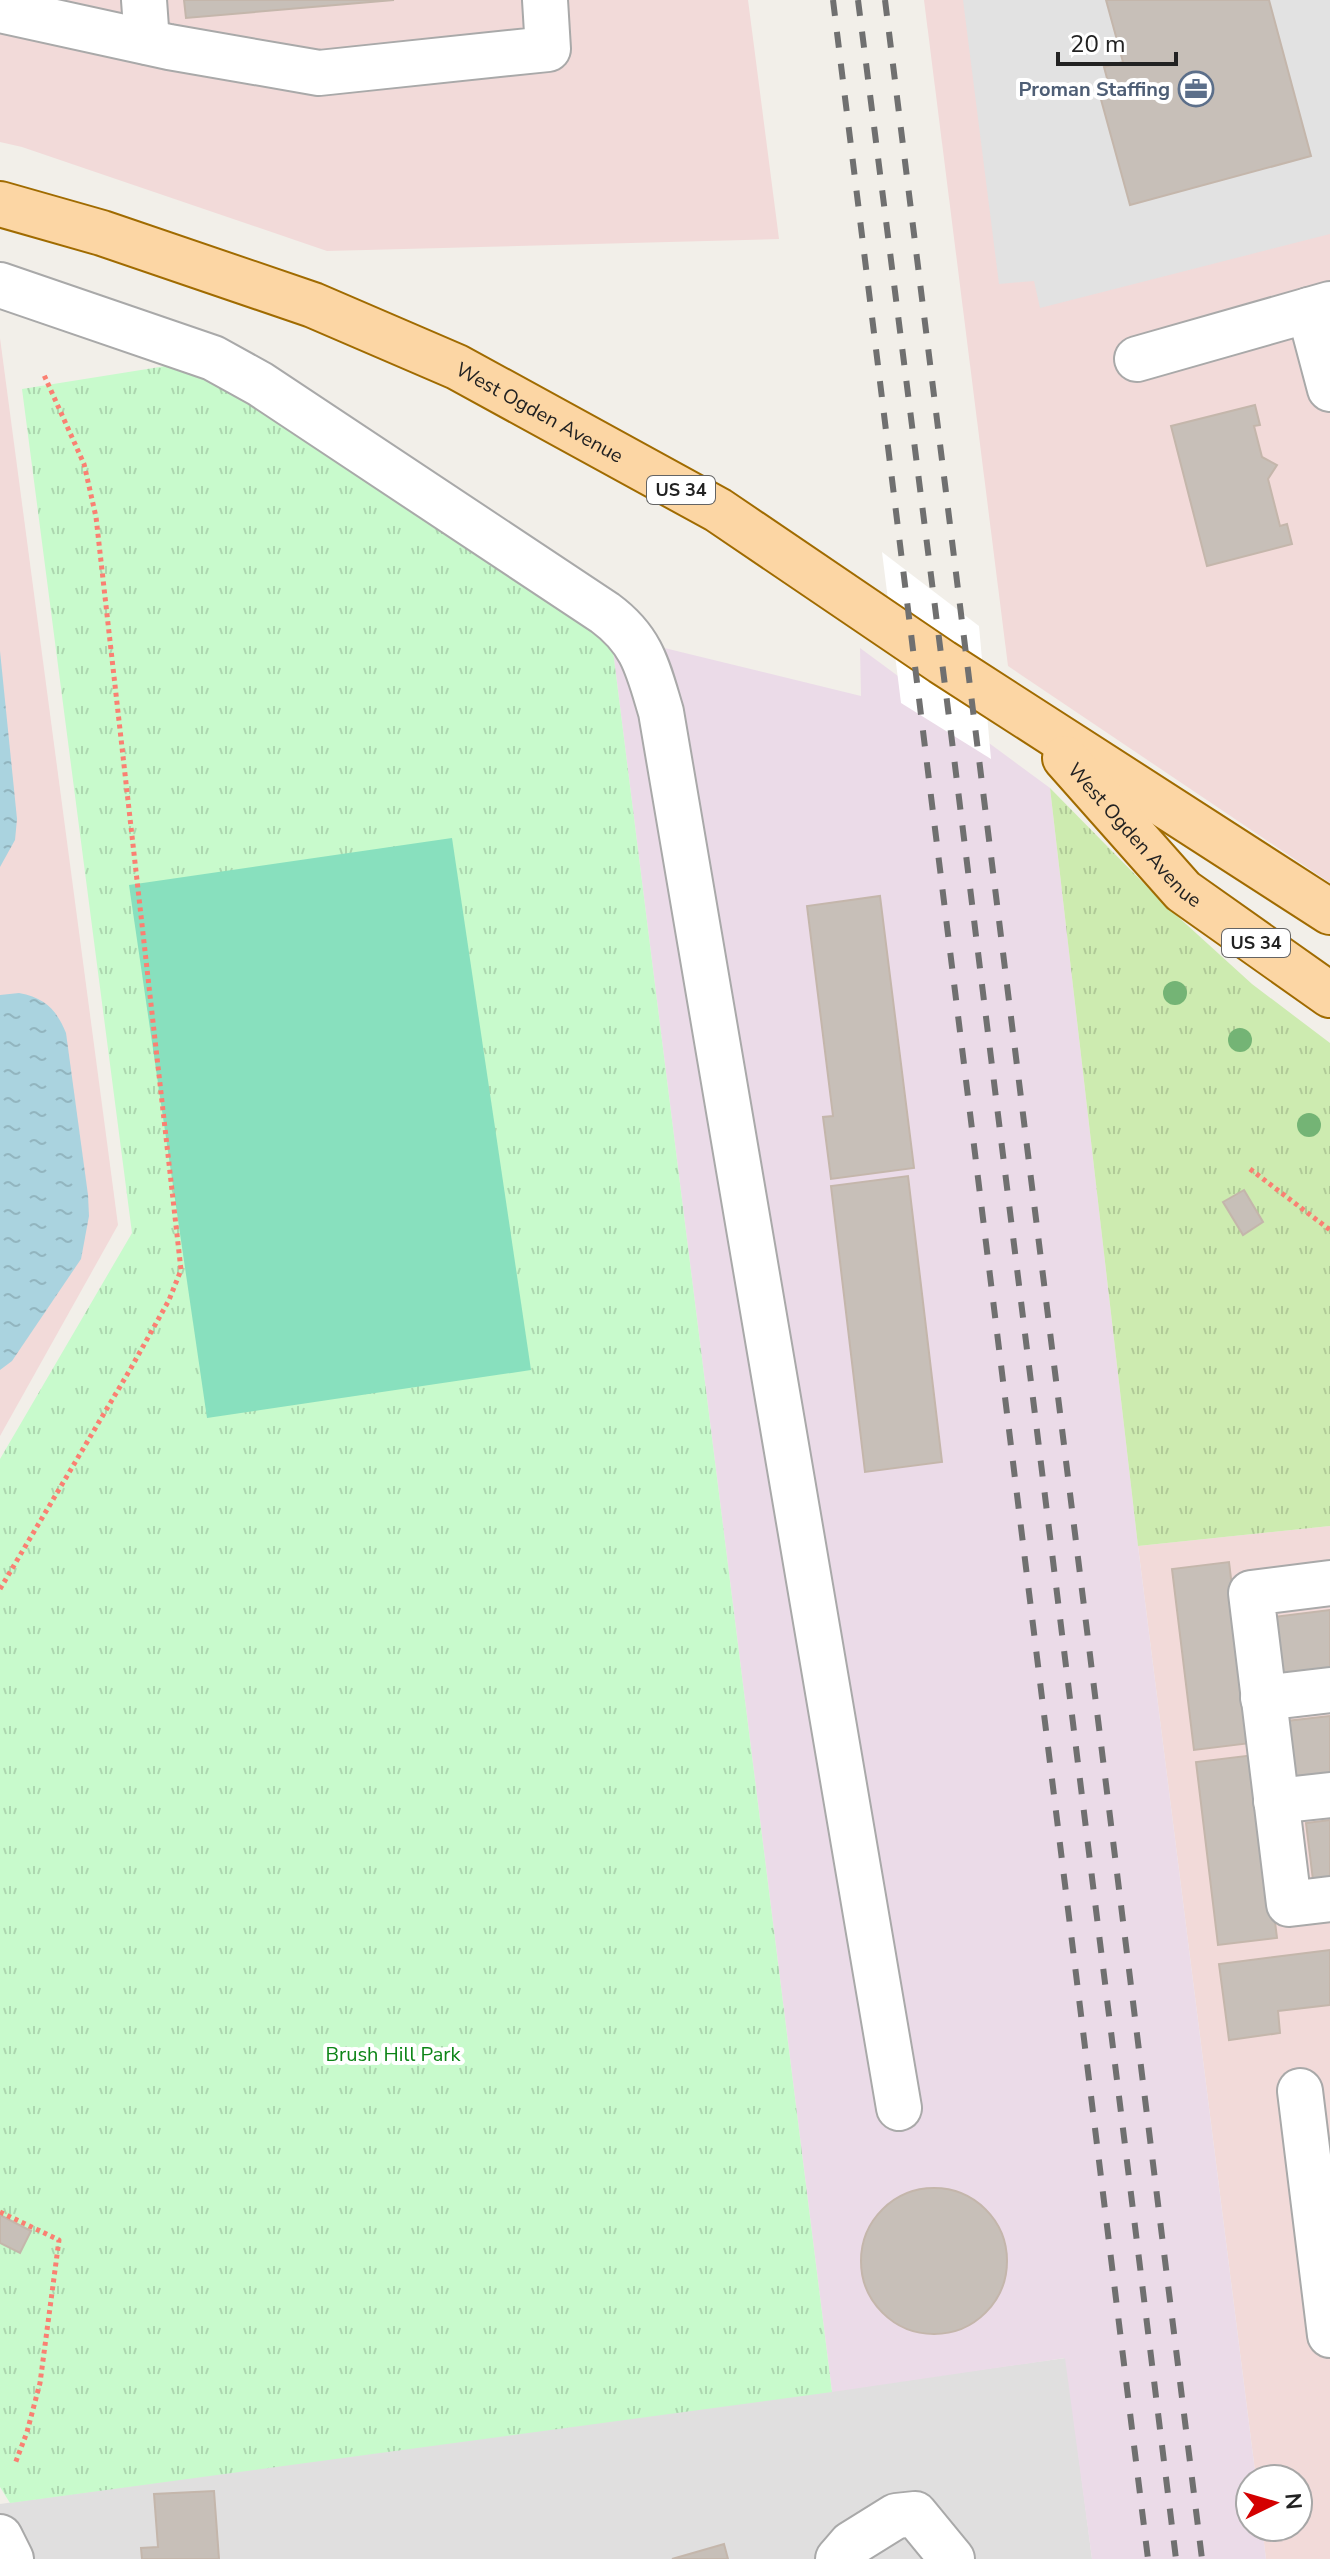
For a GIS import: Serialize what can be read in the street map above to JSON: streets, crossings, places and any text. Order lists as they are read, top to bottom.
{
  "streets": {
    "main road": ["West Ogden Avenue", "US 34"]
  },
  "parks": ["Brush Hill Park"],
  "places": {
    "office": ["Proman Staffing"]
  },
  "scale_bar": "20 m",
  "north": "right"
}
